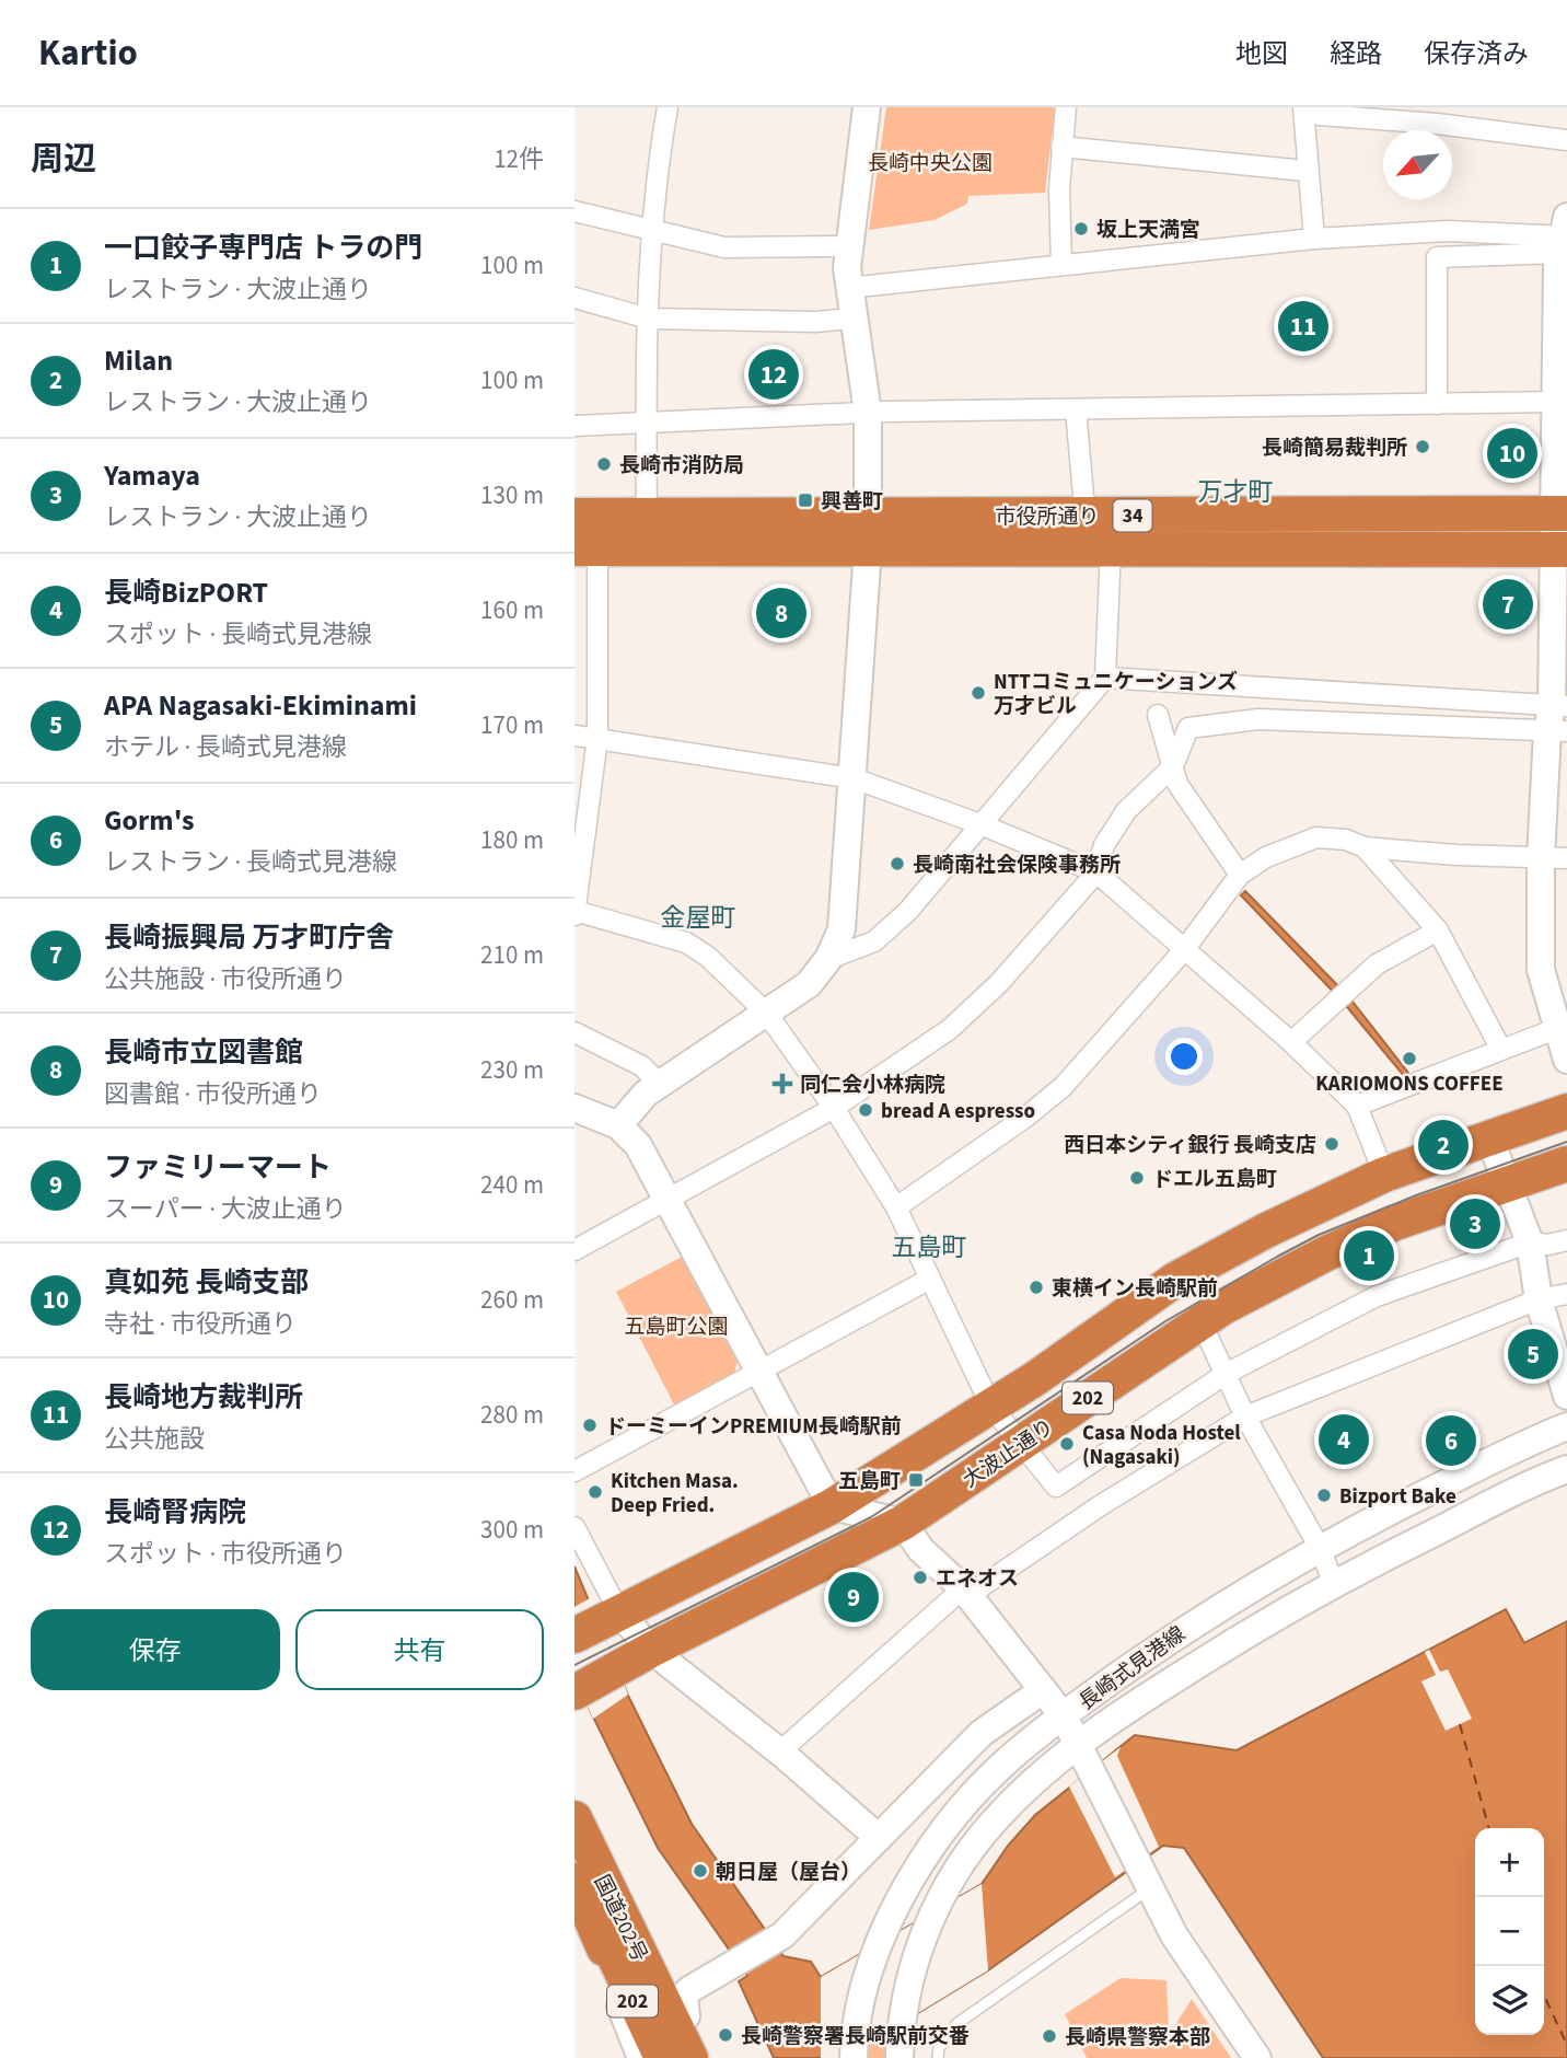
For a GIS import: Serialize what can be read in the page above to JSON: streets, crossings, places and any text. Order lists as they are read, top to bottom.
{
  "streets": {
    "highway": [
      "市役所通り",
      "34",
      "202",
      "大波止通り",
      "国道202号"
    ],
    "street": ["長崎式見港線"]
  },
  "districts": ["万才町", "金屋町", "五島町"],
  "parks": ["長崎中央公園", "五島町公園"],
  "places": {
    "other": [
      "坂上天満宮",
      "長崎簡易裁判所",
      "長崎市消防局",
      "NTTコミュニケーションズ 万才ビル",
      "長崎南社会保険事務所",
      "KARIOMONS COFFEE",
      "bread A espresso",
      "西日本シティ銀行 長崎支店",
      "ドエル五島町",
      "東横イン長崎駅前",
      "ドーミーインPREMIUM長崎駅前",
      "Casa Noda Hostel (Nagasaki)",
      "Kitchen Masa. Deep Fried.",
      "Bizport Bake",
      "エネオス",
      "朝日屋（屋台）",
      "長崎警察署長崎駅前交番",
      "長崎県警察本部"
    ],
    "transit": ["興善町", "五島町"],
    "health": ["同仁会小林病院"]
  },
  "north": "bottom left",
  "page": {
    "header": "Kartio",
    "nav": ["地図", "経路", "保存済み"],
    "heading": ["周辺", "12件"],
    "list": [
      {
        "mark": "1",
        "name": "一口餃子専門店 トラの門",
        "note": "レストラン · 大波止通り",
        "value": "100 m"
      },
      {
        "mark": "2",
        "name": "Milan",
        "note": "レストラン · 大波止通り",
        "value": "100 m"
      },
      {
        "mark": "3",
        "name": "Yamaya",
        "note": "レストラン · 大波止通り",
        "value": "130 m"
      },
      {
        "mark": "4",
        "name": "長崎BizPORT",
        "note": "スポット · 長崎式見港線",
        "value": "160 m"
      },
      {
        "mark": "5",
        "name": "APA Nagasaki-Ekiminami",
        "note": "ホテル · 長崎式見港線",
        "value": "170 m"
      },
      {
        "mark": "6",
        "name": "Gorm's",
        "note": "レストラン · 長崎式見港線",
        "value": "180 m"
      },
      {
        "mark": "7",
        "name": "長崎振興局 万才町庁舎",
        "note": "公共施設 · 市役所通り",
        "value": "210 m"
      },
      {
        "mark": "8",
        "name": "長崎市立図書館",
        "note": "図書館 · 市役所通り",
        "value": "230 m"
      },
      {
        "mark": "9",
        "name": "ファミリーマート",
        "note": "スーパー · 大波止通り",
        "value": "240 m"
      },
      {
        "mark": "10",
        "name": "真如苑 長崎支部",
        "note": "寺社 · 市役所通り",
        "value": "260 m"
      },
      {
        "mark": "11",
        "name": "長崎地方裁判所",
        "note": "公共施設",
        "value": "280 m"
      },
      {
        "mark": "12",
        "name": "長崎腎病院",
        "note": "スポット · 市役所通り",
        "value": "300 m"
      }
    ],
    "pins": [
      "11",
      "12",
      "10",
      "7",
      "8",
      "2",
      "3",
      "1",
      "5",
      "4",
      "6",
      "9"
    ],
    "buttons": ["保存", "共有"],
    "map_buttons": ["+", "−"]
  }
}
